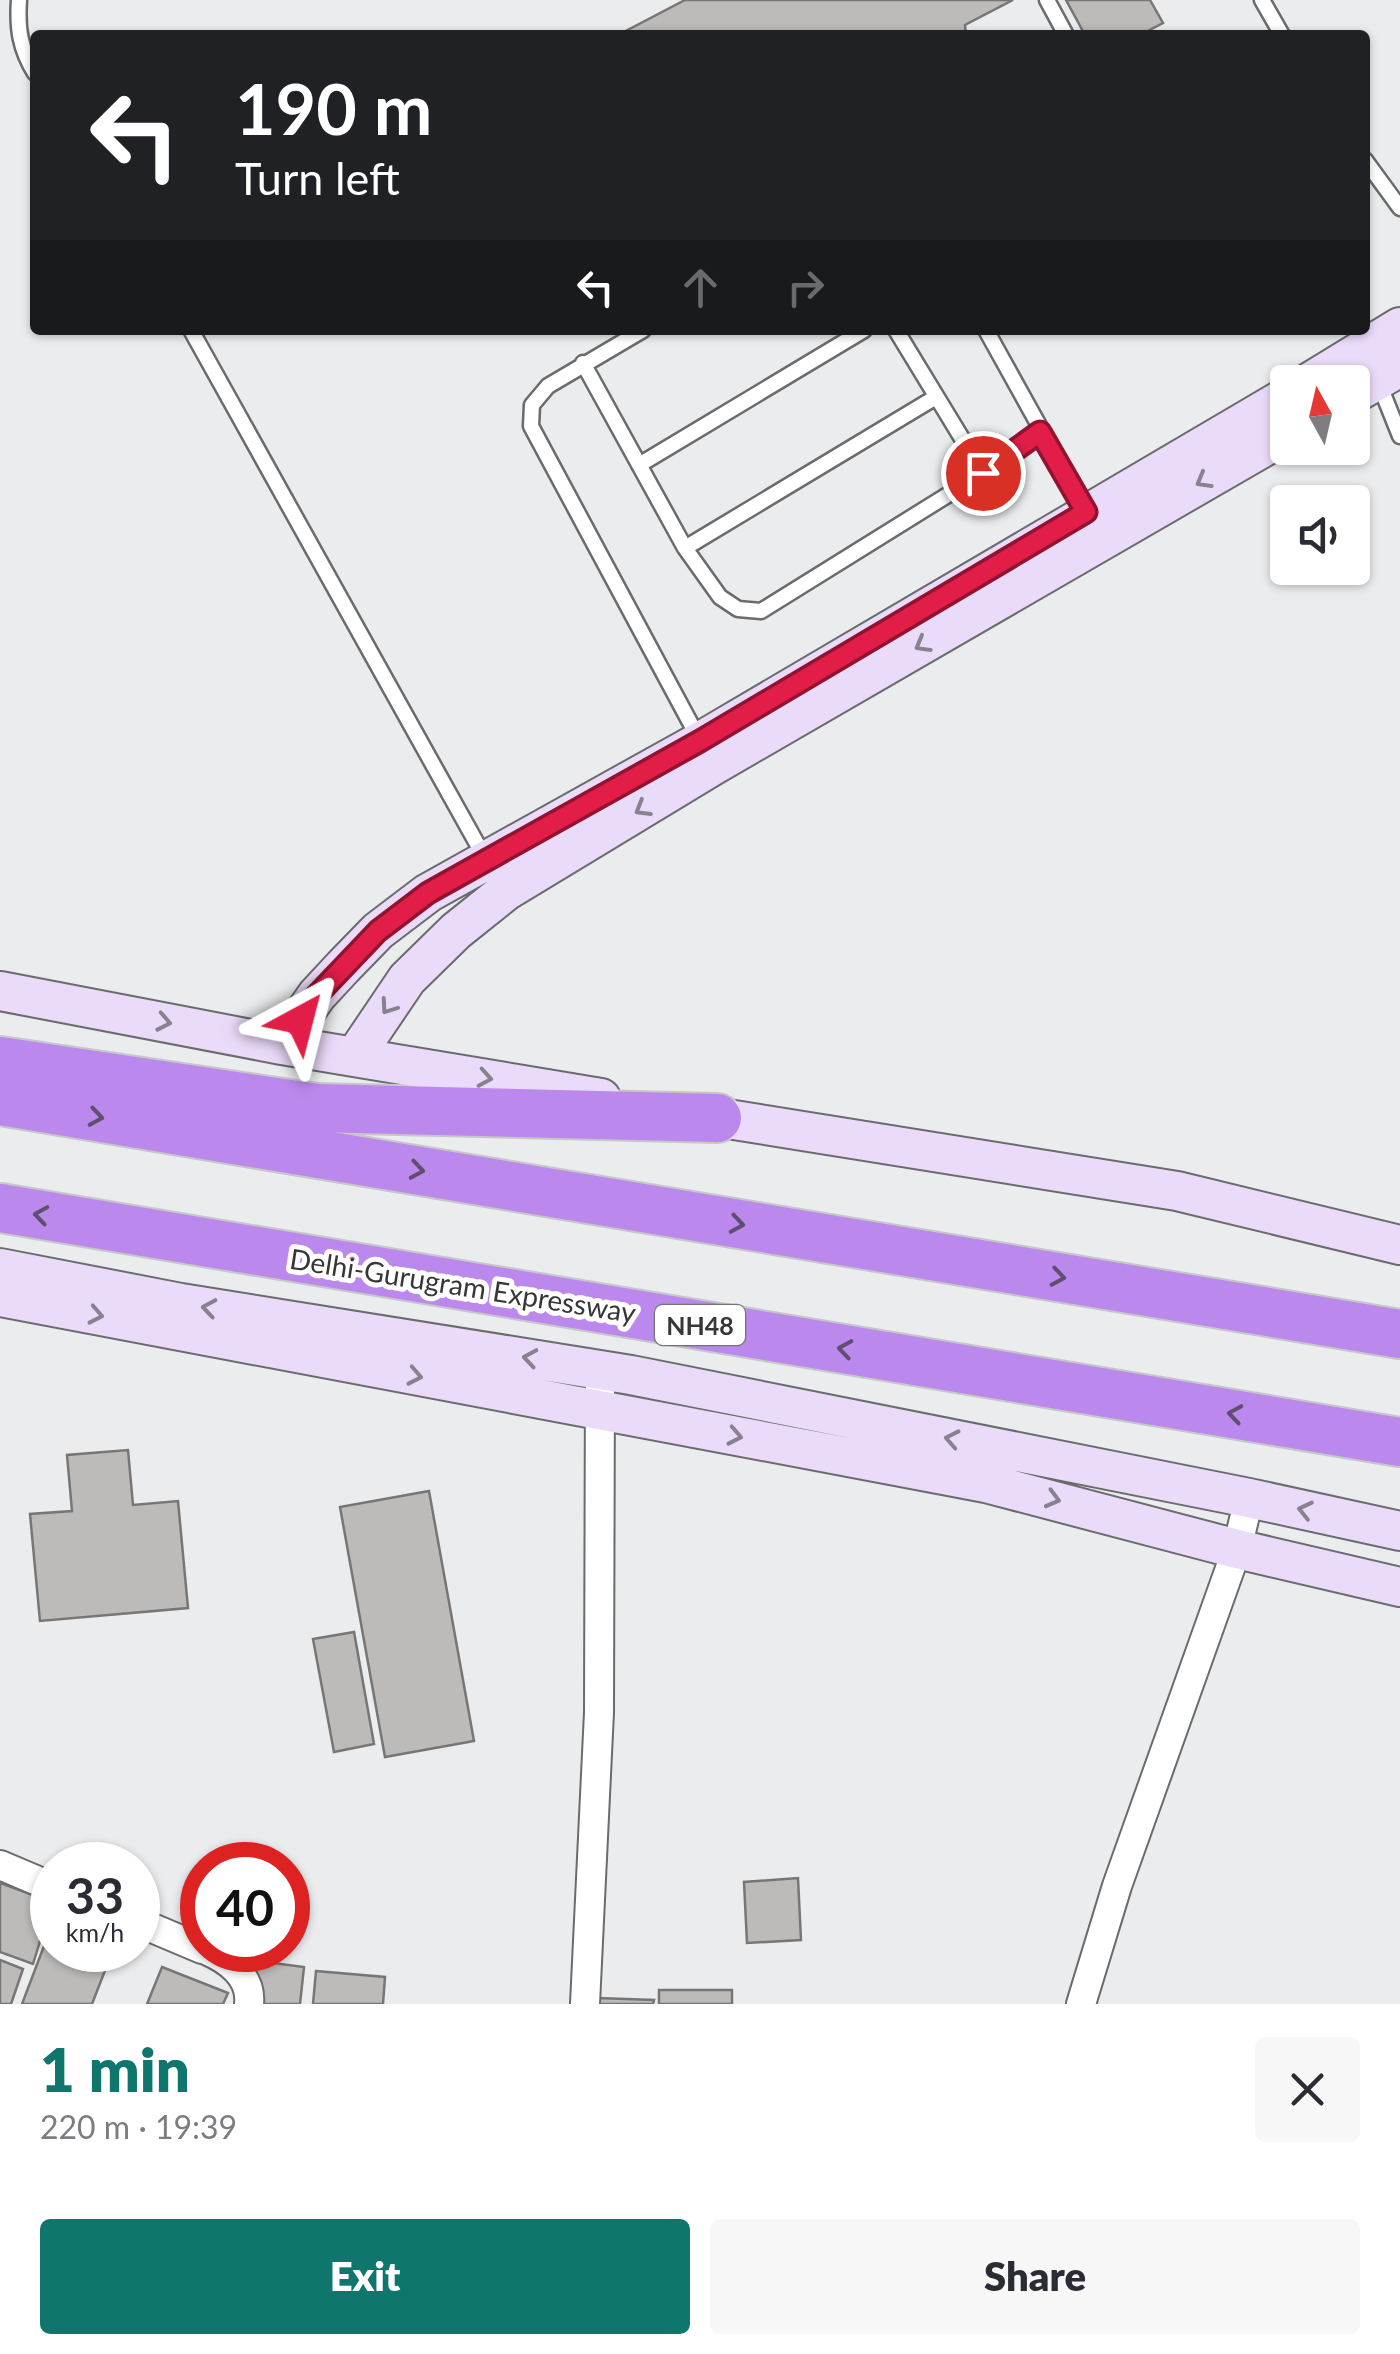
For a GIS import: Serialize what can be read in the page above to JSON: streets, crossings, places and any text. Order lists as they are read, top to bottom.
{
  "streets": {
    "highway": ["Delhi-Gurugram Expressway", "NH48"]
  },
  "north": "top",
  "page": {
    "turn": ["190 m", "Turn left"],
    "speed": "33 km/h",
    "limit": "40",
    "heading": ["1 min", "220 m · 19:39"],
    "buttons": ["Exit", "Share"]
  }
}
